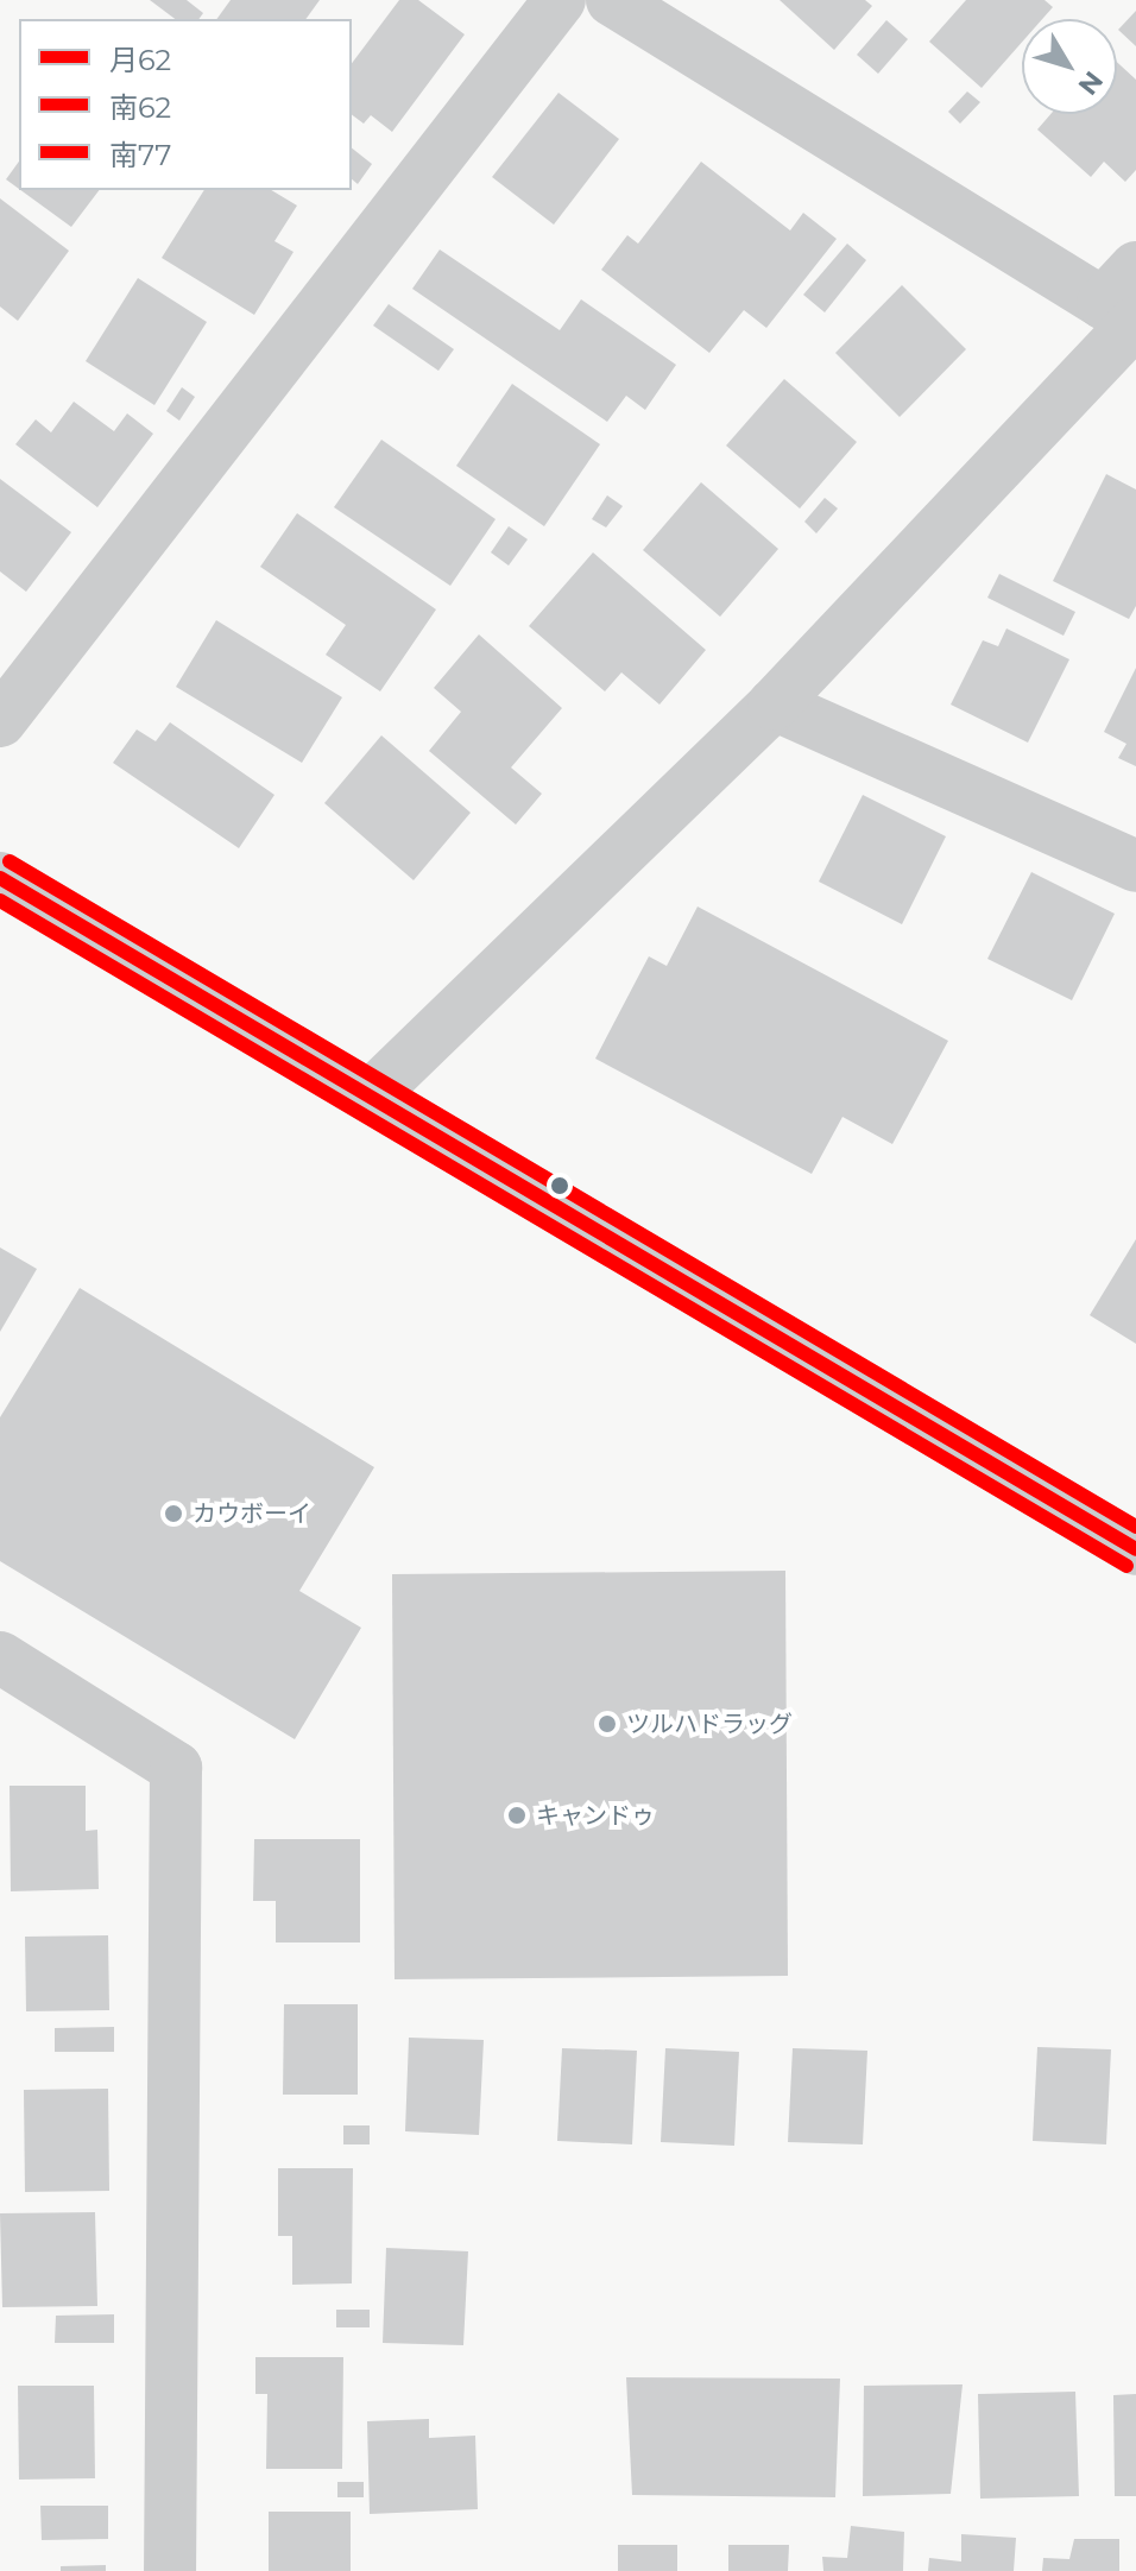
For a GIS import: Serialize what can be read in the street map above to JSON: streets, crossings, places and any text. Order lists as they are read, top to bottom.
{
  "places": ["カウボーイ", "ツルハドラッグ", "キャンドゥ"],
  "lines": ["transit line 南77", "transit line 月62", "transit line 南62"],
  "legend": ["月62", "南62", "南77"],
  "north": "bottom right"
}
